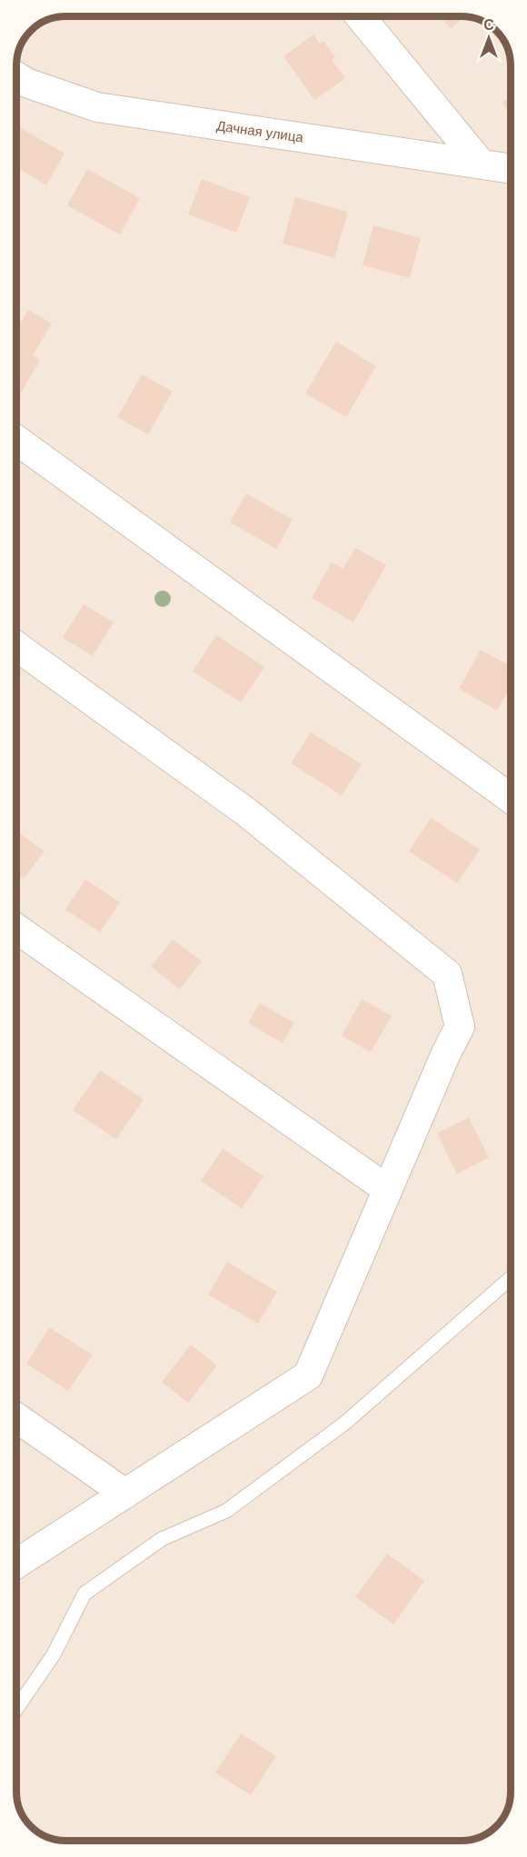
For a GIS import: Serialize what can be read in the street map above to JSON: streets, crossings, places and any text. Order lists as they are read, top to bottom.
{
  "streets": {
    "street": ["Дачная улица"]
  },
  "north": "top"
}
